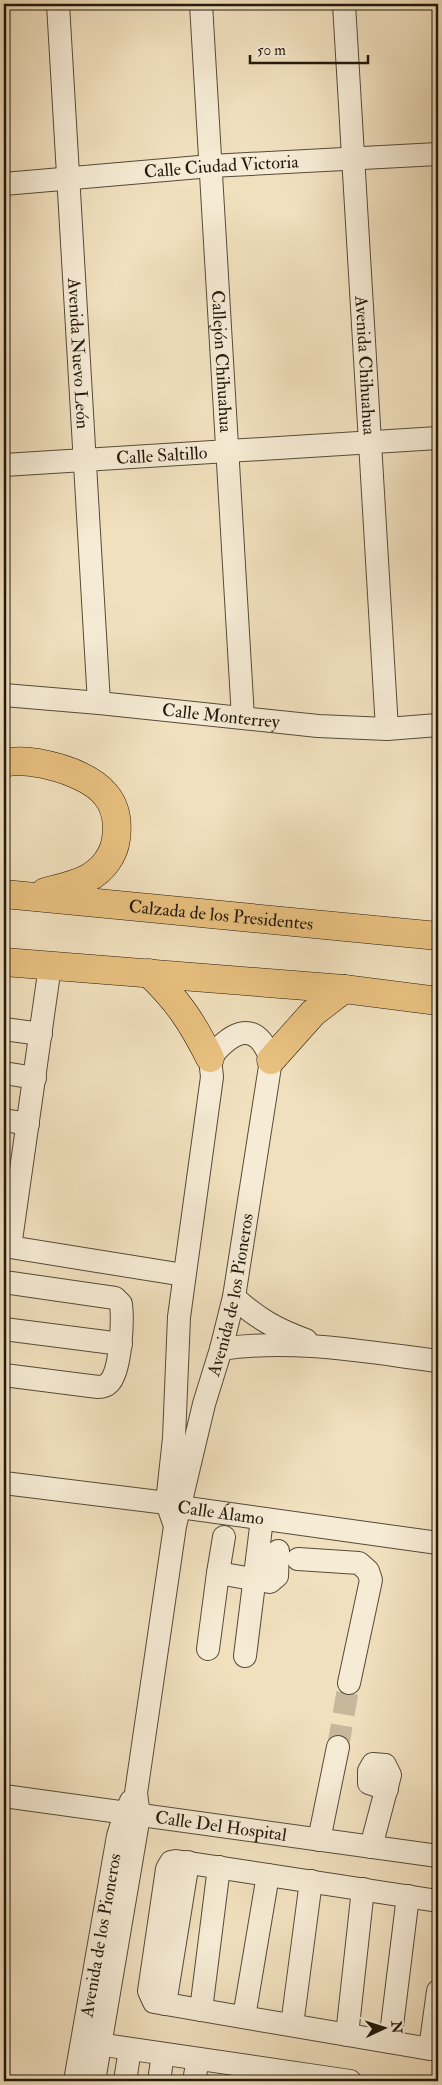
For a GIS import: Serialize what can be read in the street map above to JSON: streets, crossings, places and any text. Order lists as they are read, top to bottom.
{
  "streets": {
    "highway": ["Calzada de los Presidentes"],
    "street": [
      "Calle Ciudad Victoria",
      "Avenida Nuevo León",
      "Callejón Chihuahua",
      "Avenida Chihuahua",
      "Calle Saltillo",
      "Calle Monterrey",
      "Avenida de los Pioneros",
      "Calle Álamo",
      "Calle Del Hospital"
    ]
  },
  "crossings": [
    ["Calle Ciudad Victoria", "Avenida Nuevo León"],
    ["Calle Ciudad Victoria", "Callejón Chihuahua"],
    ["Calle Ciudad Victoria", "Avenida Chihuahua"],
    ["Avenida Nuevo León", "Calle Saltillo"],
    ["Avenida Nuevo León", "Calle Monterrey"],
    ["Callejón Chihuahua", "Calle Saltillo"],
    ["Callejón Chihuahua", "Calle Monterrey"],
    ["Avenida Chihuahua", "Calle Saltillo"],
    ["Avenida Chihuahua", "Calle Monterrey"],
    ["Avenida de los Pioneros", "Calle Álamo"],
    ["Avenida de los Pioneros", "Calle Del Hospital"]
  ],
  "scale_bar": "50 m",
  "north": "right"
}
